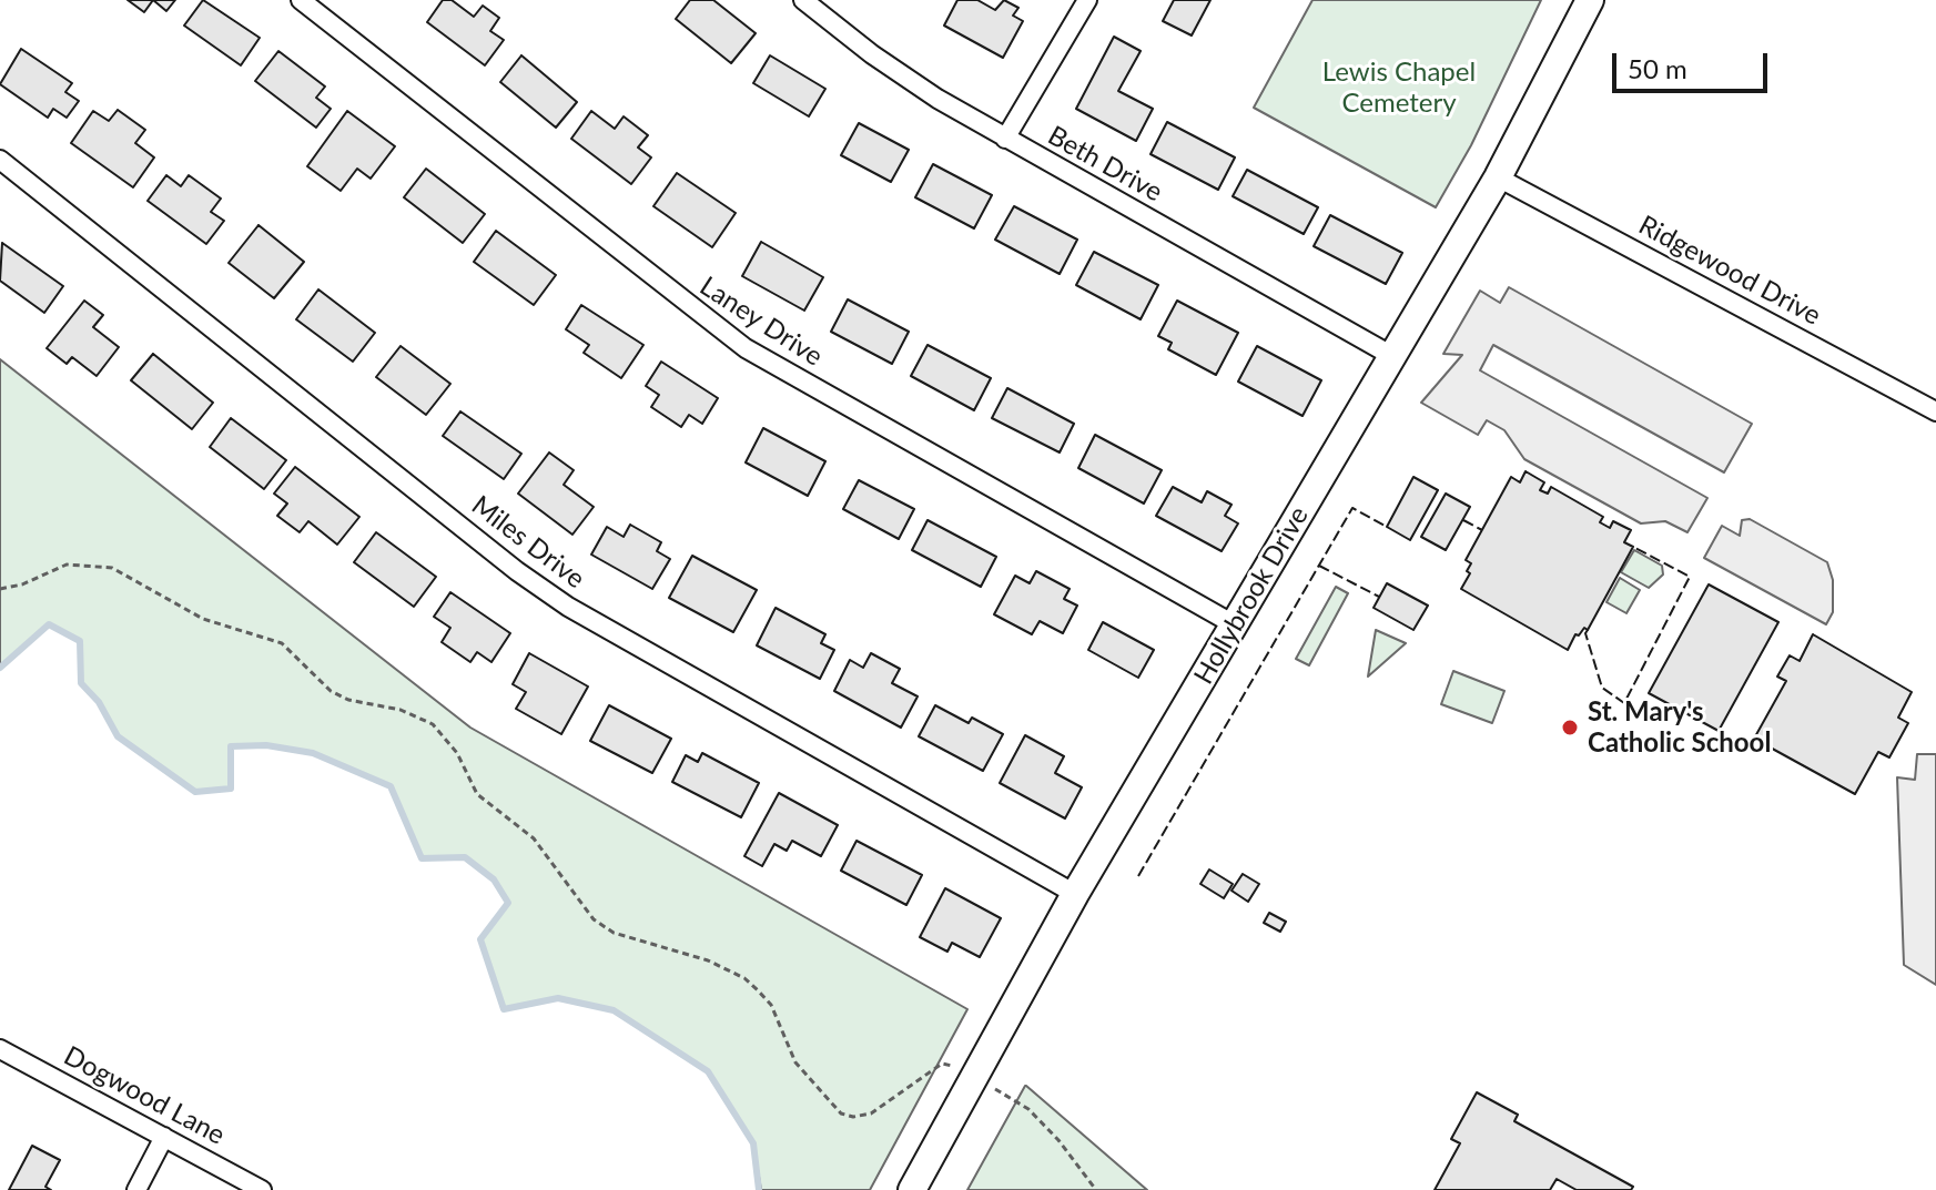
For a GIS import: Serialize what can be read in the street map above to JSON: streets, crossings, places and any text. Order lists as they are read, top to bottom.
{
  "streets": {
    "main road": ["Hollybrook Drive"],
    "street": [
      "Beth Drive",
      "Ridgewood Drive",
      "Laney Drive",
      "Miles Drive",
      "Dogwood Lane"
    ]
  },
  "crossings": [
    ["Beth Drive", "Hollybrook Drive"],
    ["Ridgewood Drive", "Hollybrook Drive"],
    ["Laney Drive", "Hollybrook Drive"],
    ["Miles Drive", "Hollybrook Drive"]
  ],
  "parks": ["Lewis Chapel Cemetery"],
  "places": ["St. Mary's Catholic School"],
  "scale_bar": "50 m"
}
